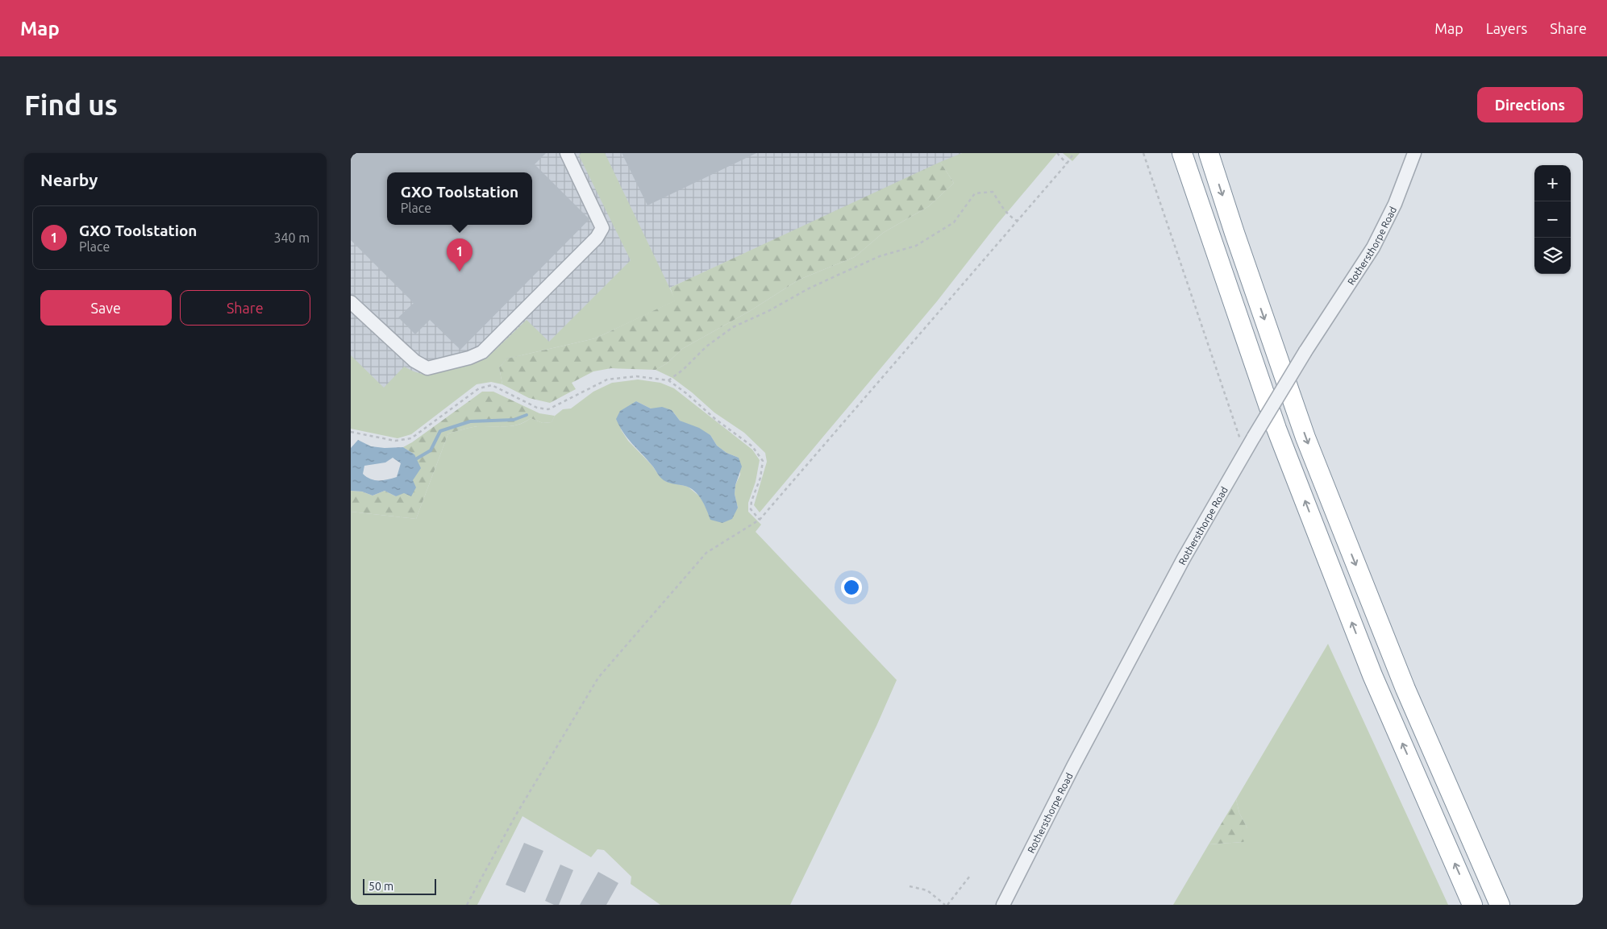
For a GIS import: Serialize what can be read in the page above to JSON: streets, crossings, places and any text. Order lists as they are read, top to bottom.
{
  "streets": {
    "street": ["Rothersthorpe Road"]
  },
  "scale_bar": "50 m",
  "page": {
    "header": "Map",
    "nav": ["Map", "Layers", "Share"],
    "buttons": [
      "Directions",
      ["Save", "Share"]
    ],
    "title": "Find us",
    "heading": "Nearby",
    "map_buttons": ["+", "−"],
    "popup": ["GXO Toolstation", "Place"],
    "list": [
      {
        "mark": "1",
        "name": "GXO Toolstation",
        "note": "Place",
        "value": "340 m"
      }
    ],
    "pins": "1",
    "scale": "50 m"
  }
}
